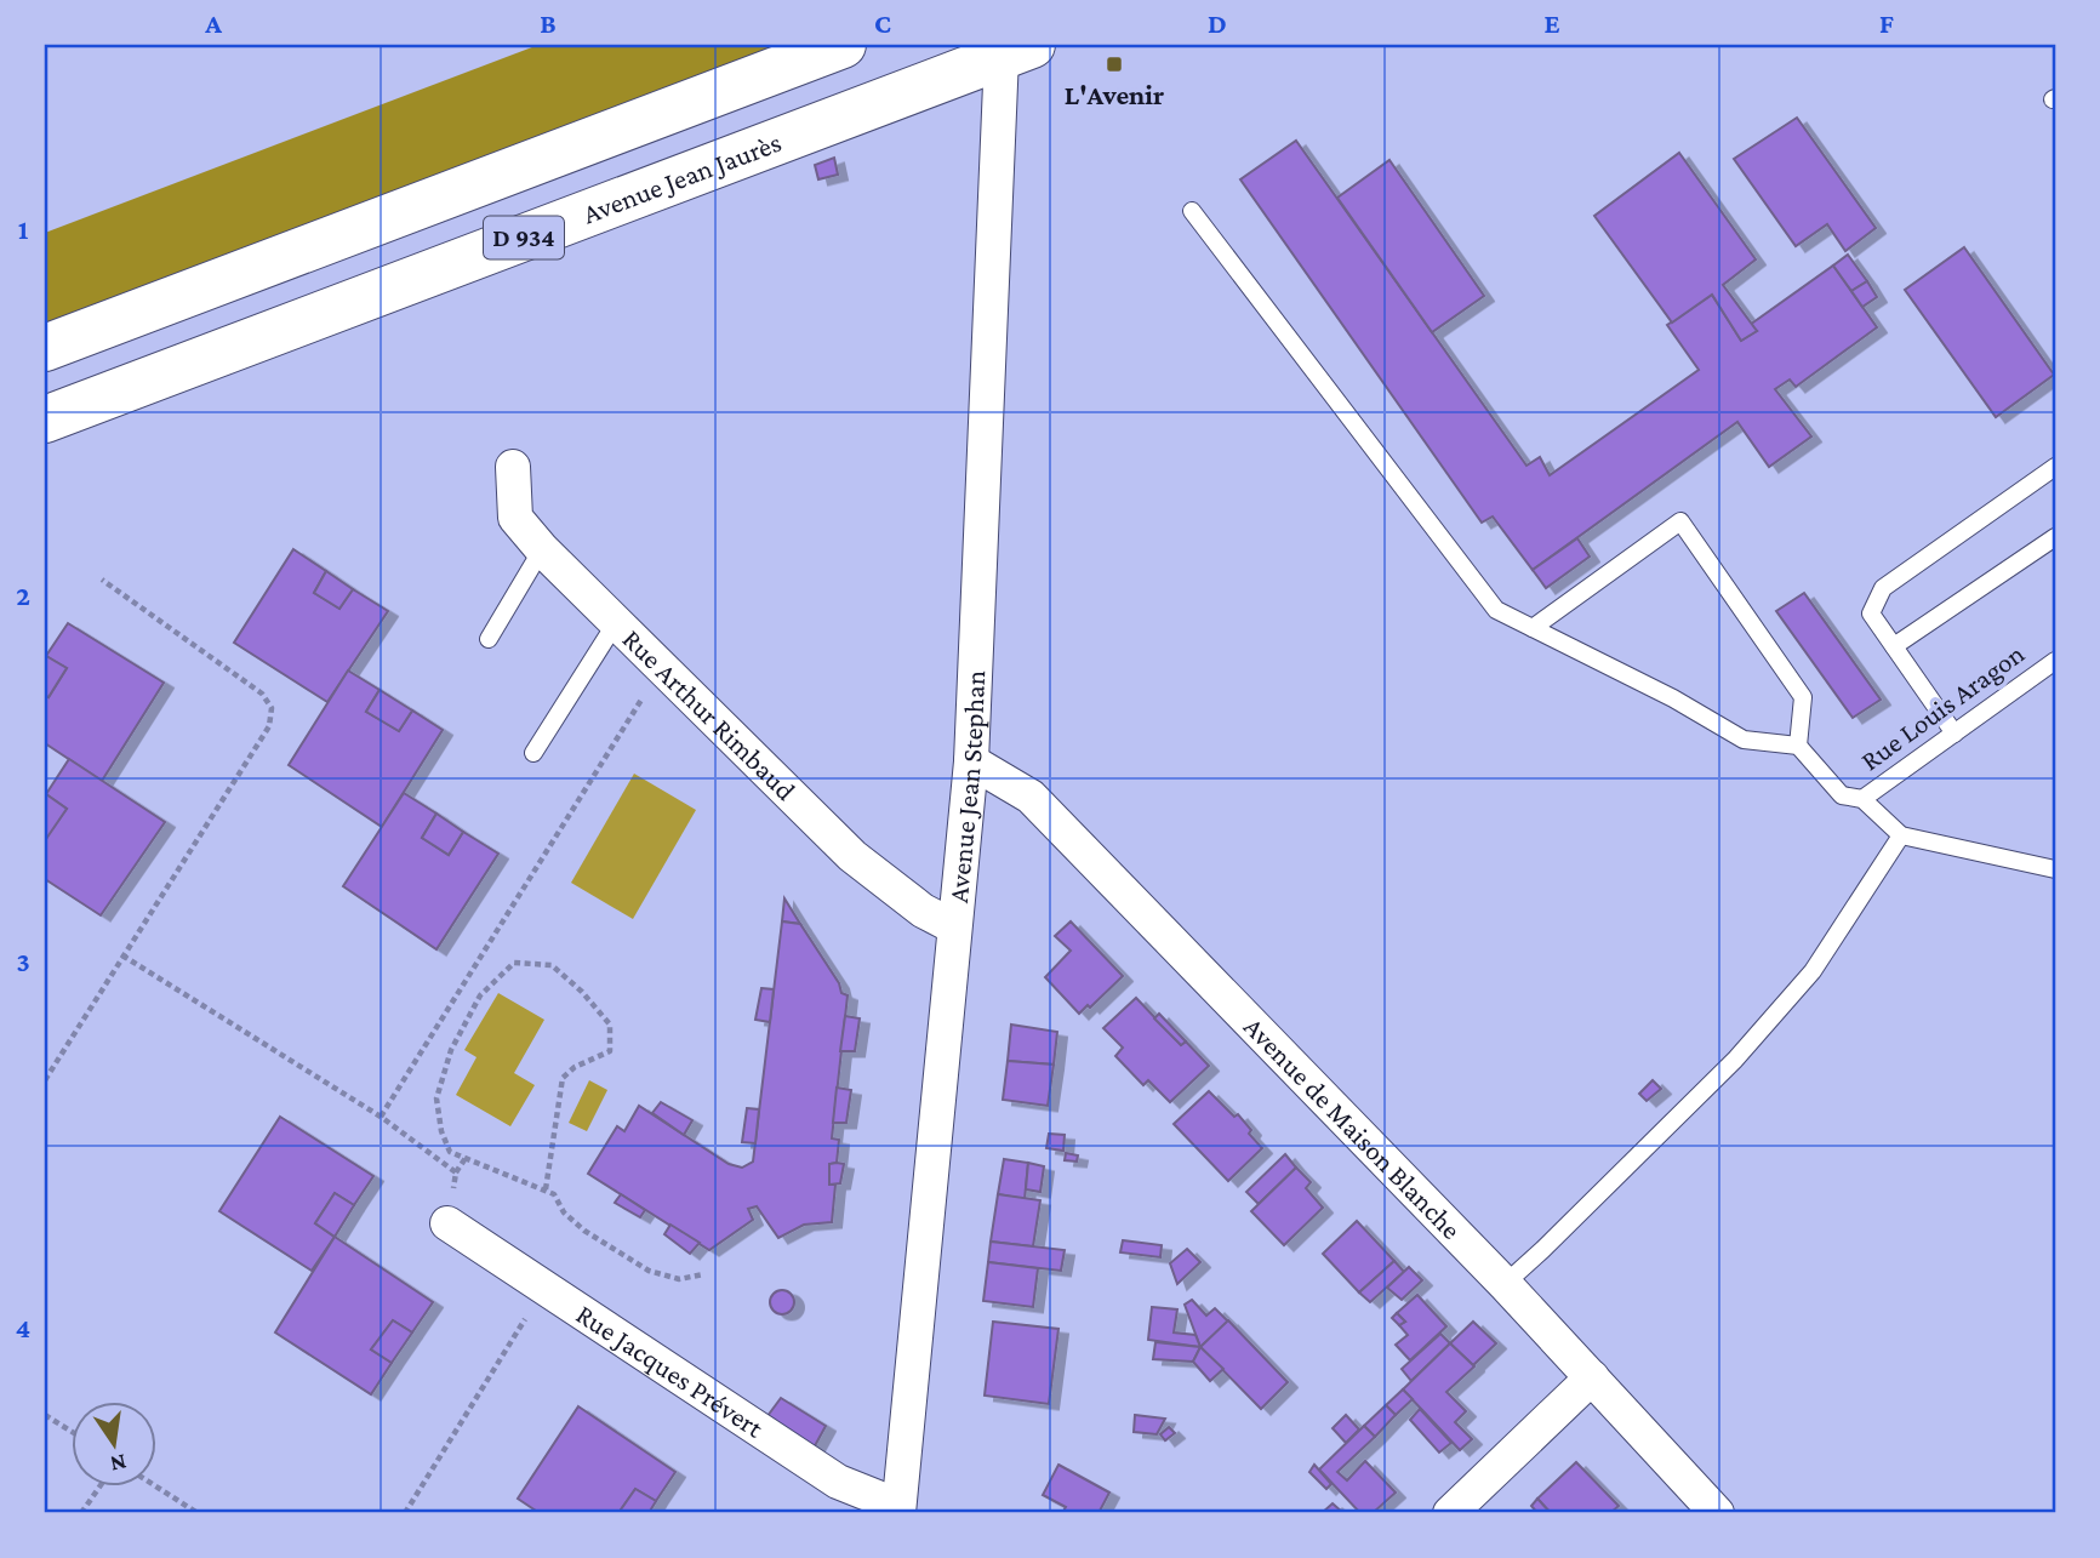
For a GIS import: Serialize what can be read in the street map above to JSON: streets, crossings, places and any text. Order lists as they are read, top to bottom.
{
  "streets": {
    "main road": ["Avenue Jean Jaurès", "D 934"],
    "street": [
      "Rue Arthur Rimbaud",
      "Avenue Jean Stephan",
      "Avenue de Maison Blanche",
      "Rue Jacques Prévert"
    ],
    "lane": ["Rue Louis Aragon"]
  },
  "crossings": [
    ["Avenue Jean Jaurès", "Avenue Jean Stephan"],
    ["Rue Arthur Rimbaud", "Avenue Jean Stephan"],
    ["Avenue Jean Stephan", "Avenue de Maison Blanche"],
    ["Avenue Jean Stephan", "Rue Jacques Prévert"]
  ],
  "places": {
    "transit": ["L'Avenir"]
  },
  "north": "bottom",
  "grid": {
    "columns": [
      "A",
      "B",
      "C",
      "D",
      "E",
      "F"
    ],
    "rows": [
      "1",
      "2",
      "3",
      "4"
    ]
  }
}
